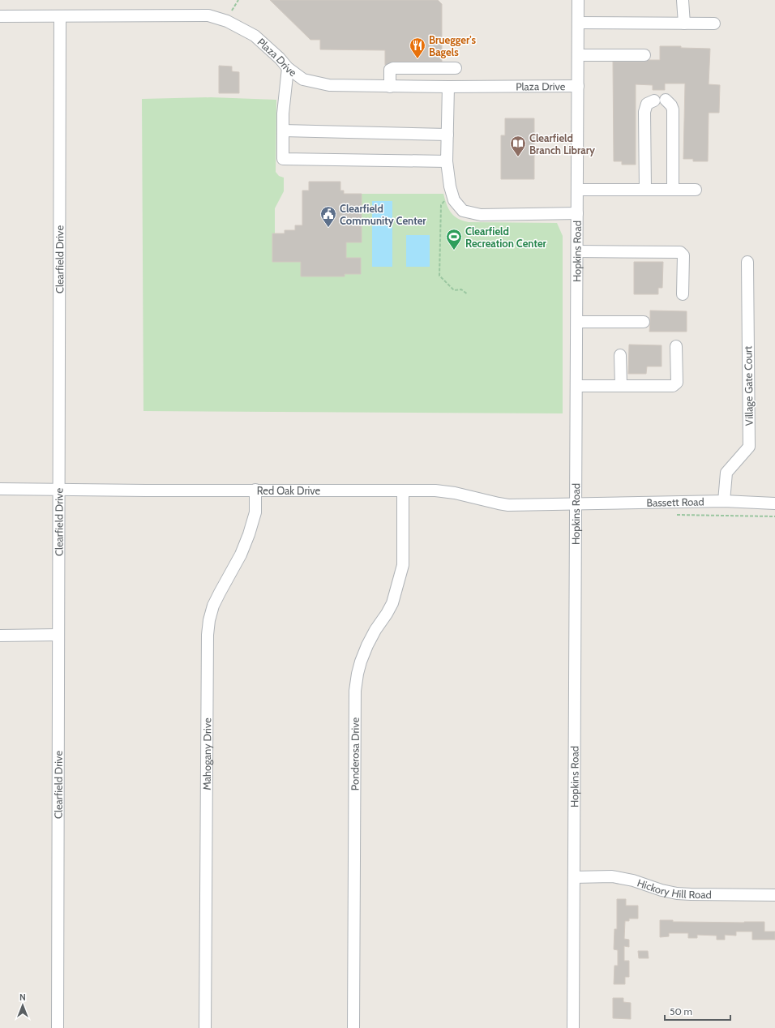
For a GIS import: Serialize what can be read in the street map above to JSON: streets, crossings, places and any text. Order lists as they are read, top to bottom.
{
  "streets": {
    "street": [
      "Plaza Drive",
      "Hopkins Road",
      "Clearfield Drive",
      "Village Gate Court",
      "Red Oak Drive",
      "Bassett Road",
      "Mahogany Drive",
      "Ponderosa Drive",
      "Hickory Hill Road"
    ]
  },
  "crossings": [
    ["Plaza Drive", "Hopkins Road"],
    ["Plaza Drive", "Clearfield Drive"],
    ["Hopkins Road", "Red Oak Drive"],
    ["Hopkins Road", "Bassett Road"],
    ["Hopkins Road", "Hickory Hill Road"],
    ["Clearfield Drive", "Red Oak Drive"],
    ["Village Gate Court", "Bassett Road"],
    ["Red Oak Drive", "Bassett Road"],
    ["Red Oak Drive", "Mahogany Drive"],
    ["Red Oak Drive", "Ponderosa Drive"]
  ],
  "places": {
    "restaurant": ["Bruegger's Bagels"],
    "library": ["Clearfield Branch Library"],
    "public building": ["Clearfield Community Center"],
    "sports": ["Clearfield Recreation Center"]
  },
  "scale_bar": "50 m",
  "north": "top"
}
